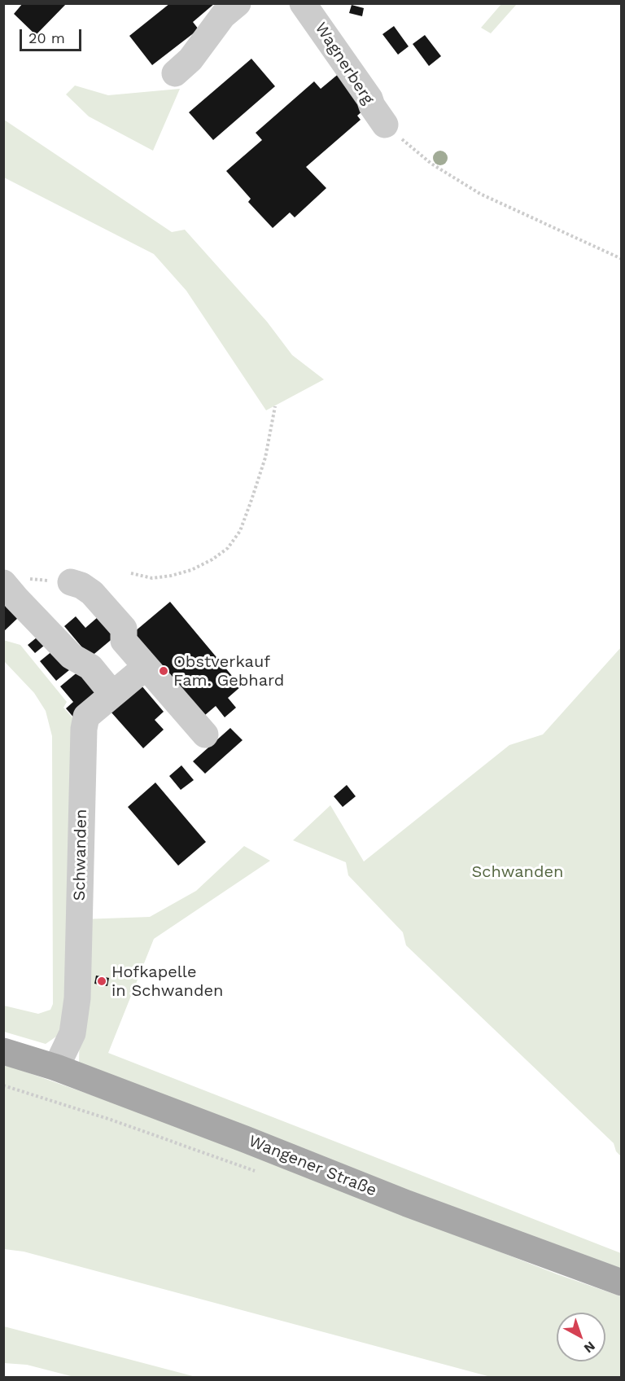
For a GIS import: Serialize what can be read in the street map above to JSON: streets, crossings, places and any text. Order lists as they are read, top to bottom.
{
  "streets": {
    "main road": ["Wangener Straße"],
    "street": ["Wagnerberg", "Schwanden"]
  },
  "crossings": [
    ["Schwanden", "Wangener Straße"]
  ],
  "parks": ["Schwanden"],
  "places": ["Obstverkauf Fam. Gebhard", "Hofkapelle in Schwanden"],
  "scale_bar": "20 m",
  "north": "bottom right"
}
